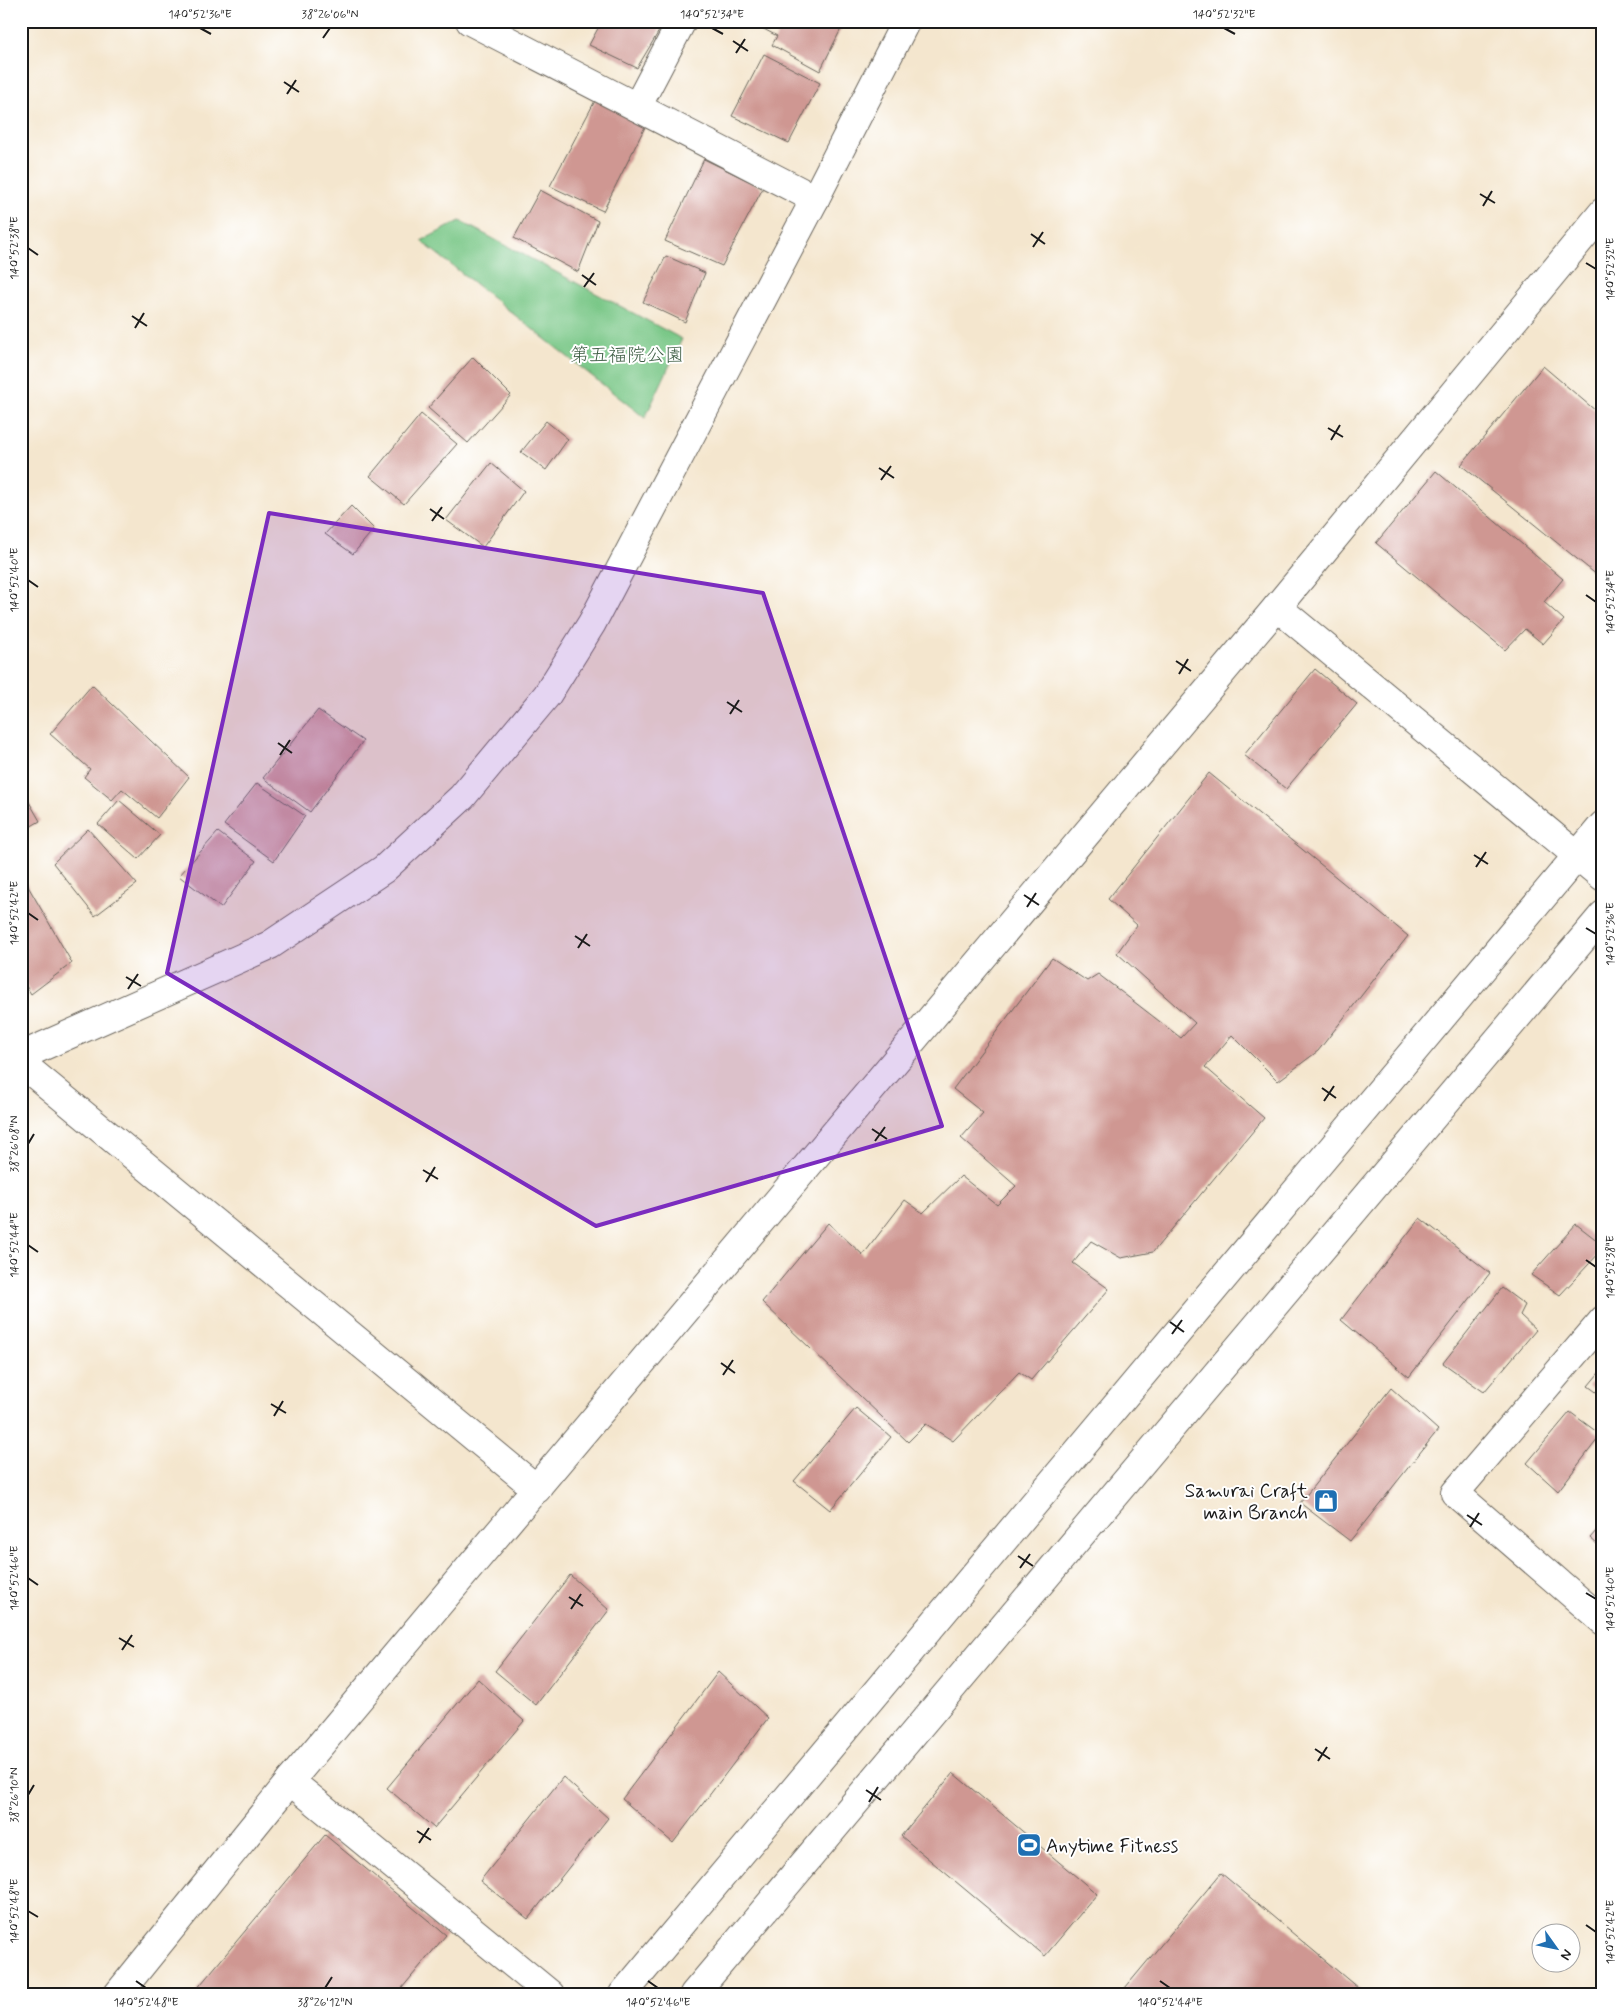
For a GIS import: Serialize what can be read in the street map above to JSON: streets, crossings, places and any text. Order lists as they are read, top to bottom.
{
  "parks": ["第五福院公園"],
  "places": {
    "shop": ["Samurai Craft main Branch"],
    "sports": ["Anytime Fitness"]
  },
  "north": "bottom right",
  "coordinates": [
    "140°52'36\"E",
    "38°26'06\"N",
    "140°52'34\"E",
    "140°52'32\"E",
    "140°52'38\"E",
    "140°52'40\"E",
    "140°52'42\"E",
    "38°26'08\"N",
    "140°52'44\"E",
    "140°52'46\"E",
    "38°26'10\"N",
    "140°52'48\"E",
    "38°26'12\"N"
  ]
}
